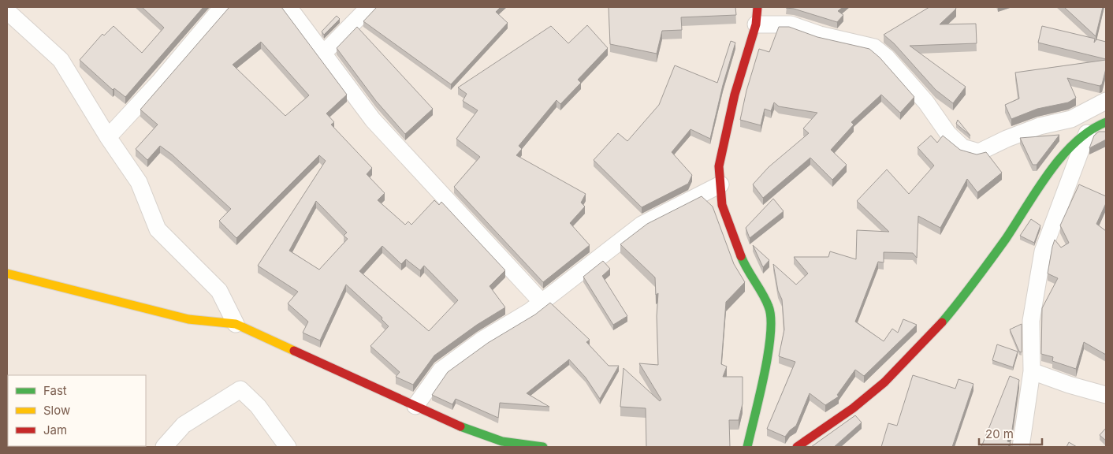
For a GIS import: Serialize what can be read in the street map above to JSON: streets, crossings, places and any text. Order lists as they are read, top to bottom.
{
  "legend": ["Fast", "Slow", "Jam"],
  "scale_bar": "20 m"
}
